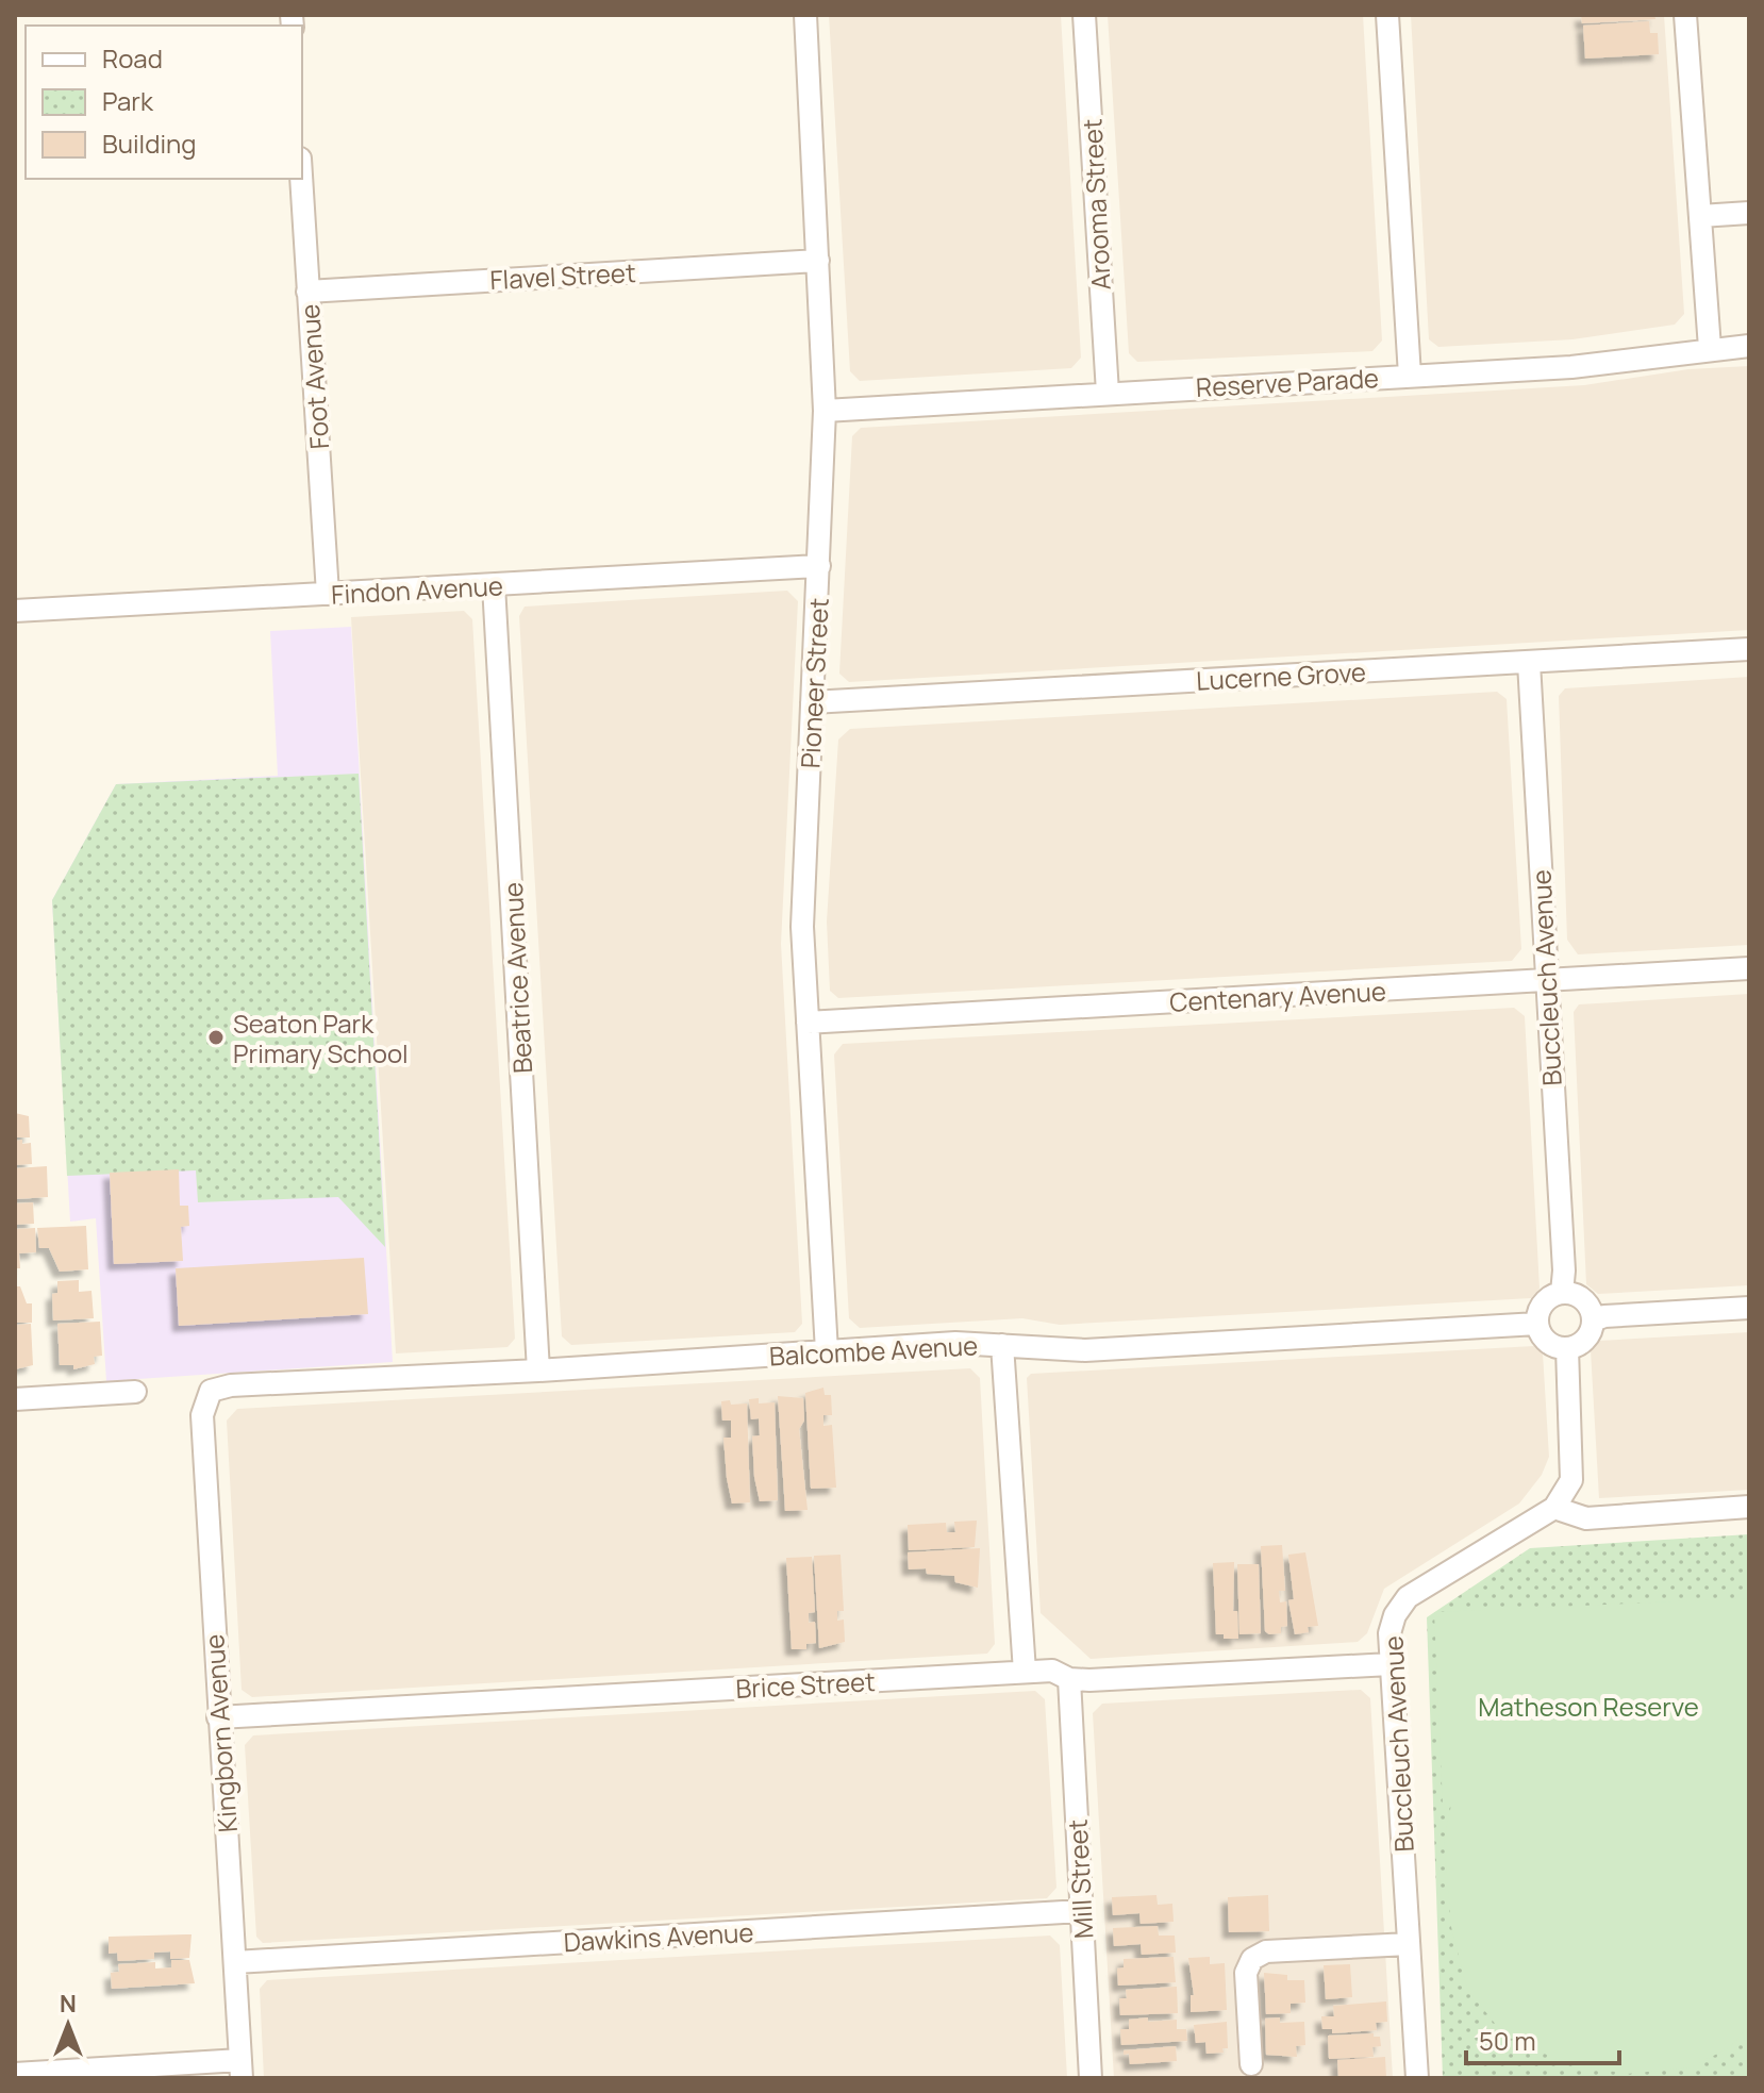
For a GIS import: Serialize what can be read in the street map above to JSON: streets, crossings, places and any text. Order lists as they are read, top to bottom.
{
  "streets": {
    "street": [
      "Arooma Street",
      "Flavel Street",
      "Foot Avenue",
      "Reserve Parade",
      "Findon Avenue",
      "Lucerne Grove",
      "Pioneer Street",
      "Beatrice Avenue",
      "Buccleuch Avenue",
      "Centenary Avenue",
      "Balcombe Avenue",
      "Brice Street",
      "Kingborn Avenue",
      "Mill Street",
      "Dawkins Avenue"
    ]
  },
  "crossings": [
    ["Arooma Street", "Reserve Parade"],
    ["Flavel Street", "Foot Avenue"],
    ["Flavel Street", "Pioneer Street"],
    ["Foot Avenue", "Findon Avenue"],
    ["Reserve Parade", "Pioneer Street"],
    ["Findon Avenue", "Pioneer Street"],
    ["Findon Avenue", "Beatrice Avenue"],
    ["Lucerne Grove", "Pioneer Street"],
    ["Lucerne Grove", "Buccleuch Avenue"],
    ["Pioneer Street", "Centenary Avenue"],
    ["Pioneer Street", "Balcombe Avenue"],
    ["Beatrice Avenue", "Balcombe Avenue"],
    ["Buccleuch Avenue", "Centenary Avenue"],
    ["Buccleuch Avenue", "Balcombe Avenue"],
    ["Buccleuch Avenue", "Brice Street"],
    ["Balcombe Avenue", "Kingborn Avenue"],
    ["Brice Street", "Kingborn Avenue"],
    ["Brice Street", "Mill Street"],
    ["Kingborn Avenue", "Dawkins Avenue"],
    ["Mill Street", "Dawkins Avenue"]
  ],
  "parks": ["Matheson Reserve"],
  "places": ["Seaton Park Primary School"],
  "legend": ["Road", "Park", "Building"],
  "scale_bar": "50 m",
  "north": "top"
}
